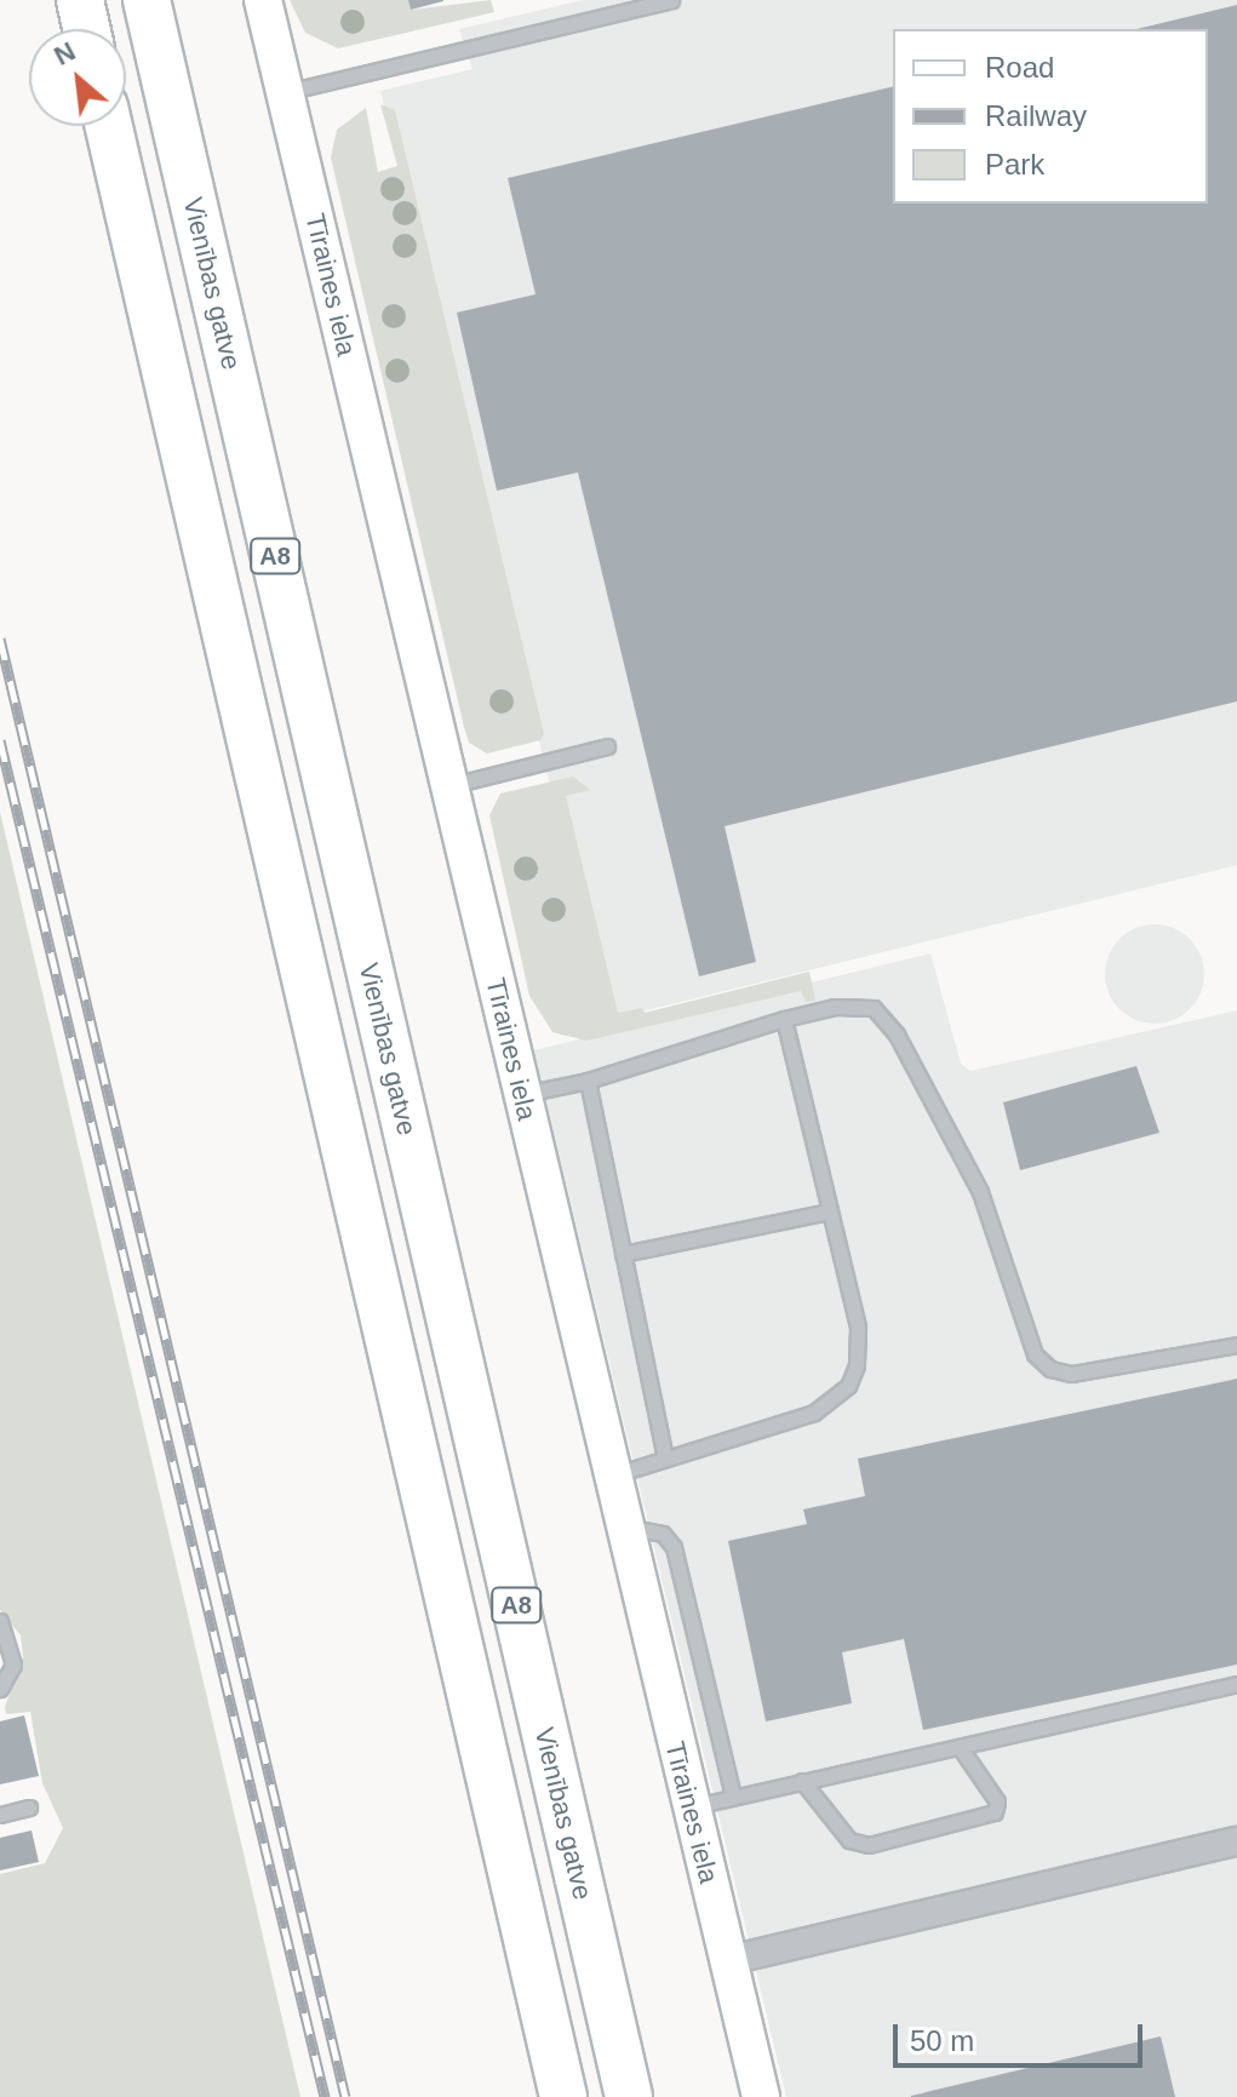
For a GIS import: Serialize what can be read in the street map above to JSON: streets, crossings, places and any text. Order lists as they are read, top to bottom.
{
  "streets": {
    "highway": ["Vienības gatve", "A8"],
    "street": ["Tīraines iela"]
  },
  "legend": ["Road", "Railway", "Park"],
  "scale_bar": "50 m",
  "north": "top left"
}
